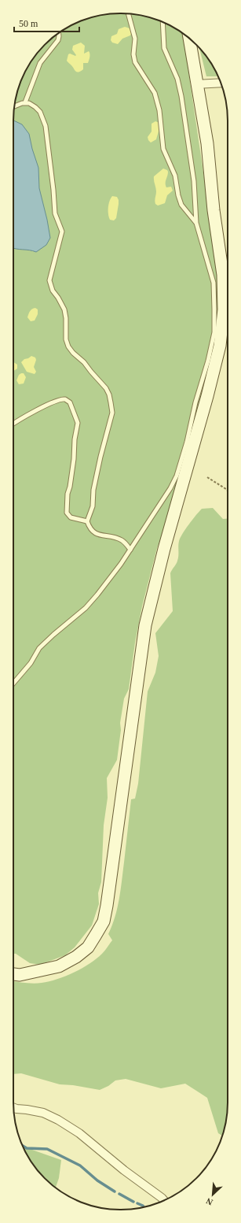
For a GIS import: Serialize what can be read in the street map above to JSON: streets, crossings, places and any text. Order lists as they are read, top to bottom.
{
  "scale_bar": "50 m",
  "north": "bottom left"
}
